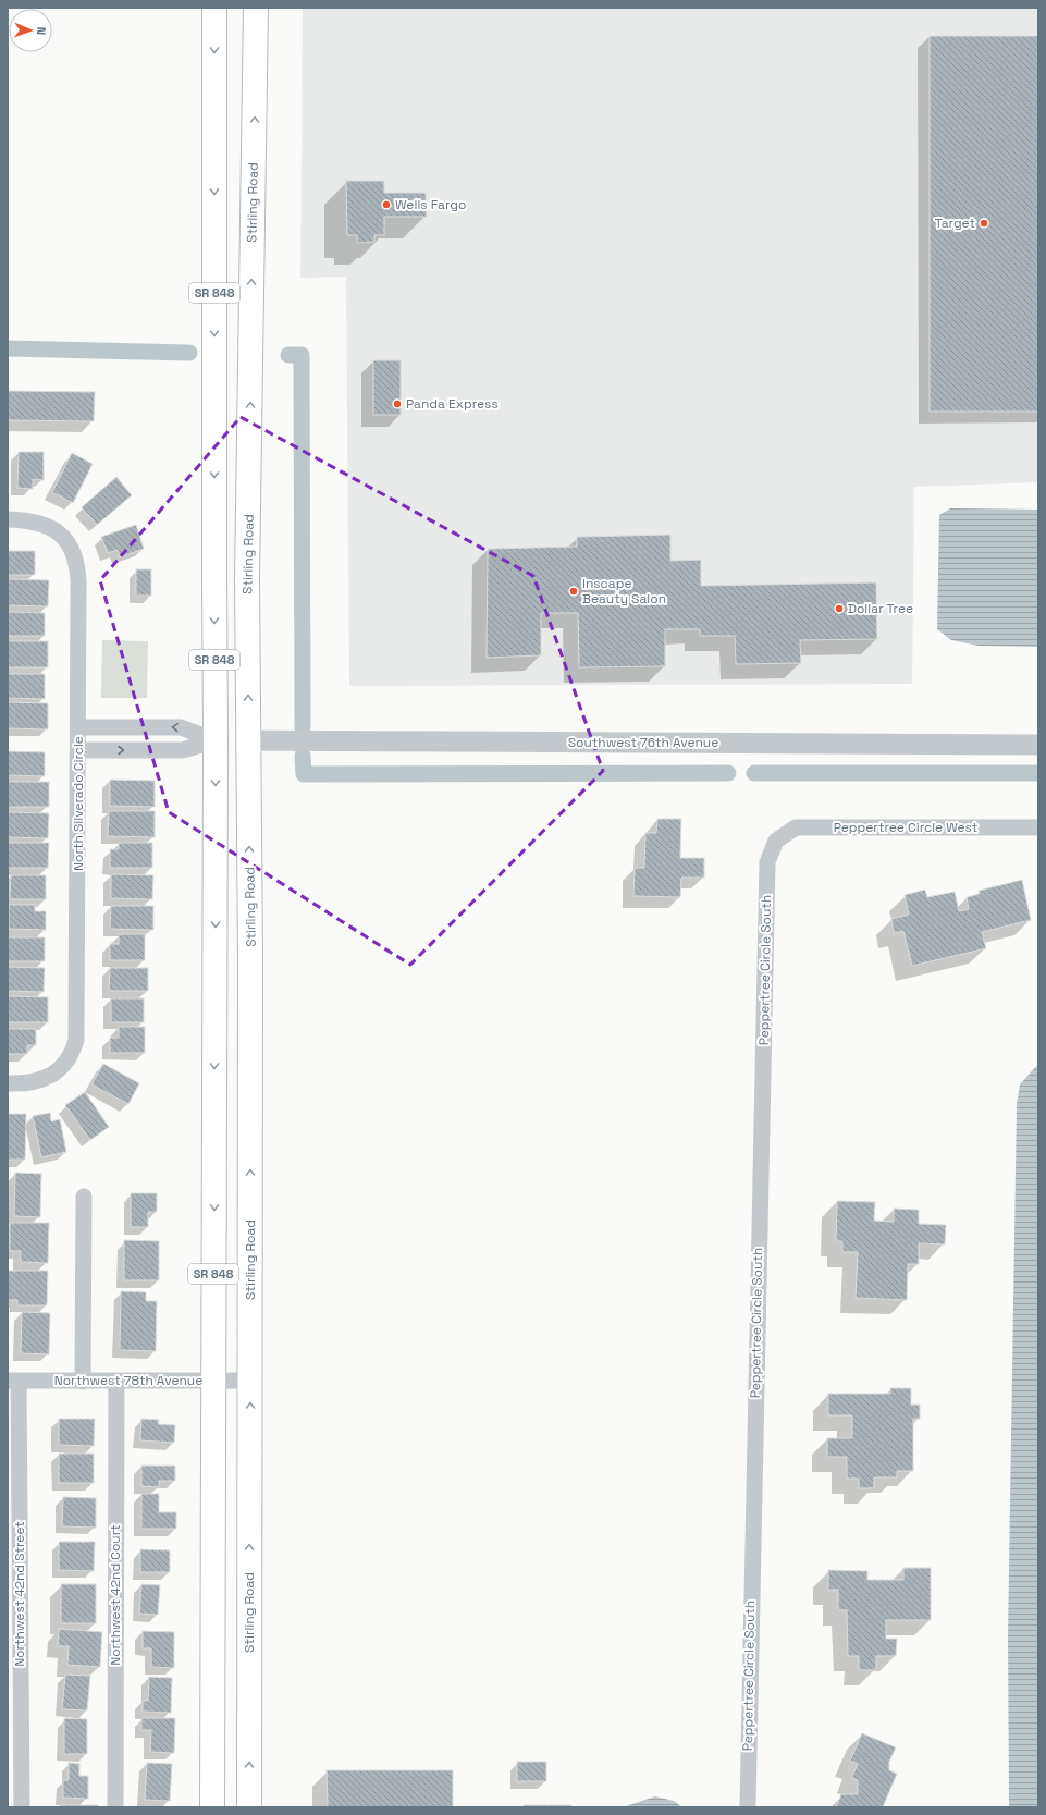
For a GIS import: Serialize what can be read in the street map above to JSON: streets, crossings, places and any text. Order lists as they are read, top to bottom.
{
  "streets": {
    "main road": ["Stirling Road", "SR 848"],
    "street": [
      "Southwest 76th Avenue",
      "North Silverado Circle",
      "Peppertree Circle West",
      "Peppertree Circle South",
      "Northwest 78th Avenue",
      "Northwest 42nd Street",
      "Northwest 42nd Court"
    ]
  },
  "crossings": [
    ["Stirling Road", "Southwest 76th Avenue"],
    ["Stirling Road", "Northwest 78th Avenue"],
    ["SR 848", "Northwest 78th Avenue"],
    ["Peppertree Circle West", "Peppertree Circle South"],
    ["Northwest 78th Avenue", "Northwest 42nd Street"],
    ["Northwest 78th Avenue", "Northwest 42nd Court"]
  ],
  "places": [
    "Wells Fargo",
    "Target",
    "Panda Express",
    "Inscape Beauty Salon",
    "Dollar Tree"
  ],
  "north": "right"
}
